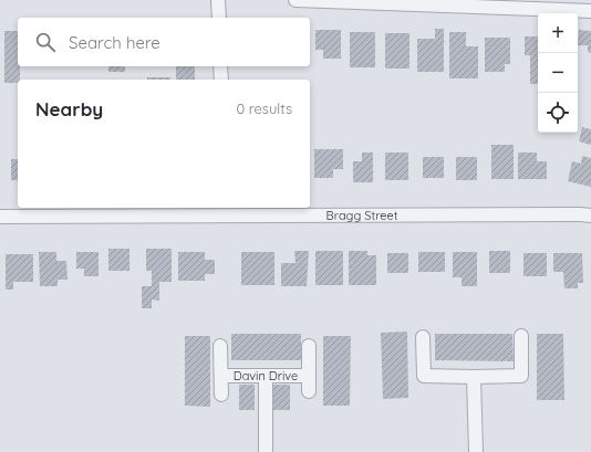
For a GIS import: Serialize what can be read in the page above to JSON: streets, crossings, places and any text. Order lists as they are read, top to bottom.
{
  "streets": {
    "street": ["Bragg Street", "Davin Drive"]
  },
  "page": {
    "map_buttons": ["+", "−"],
    "search": "Search here",
    "heading": ["Nearby", "0 results"]
  }
}
